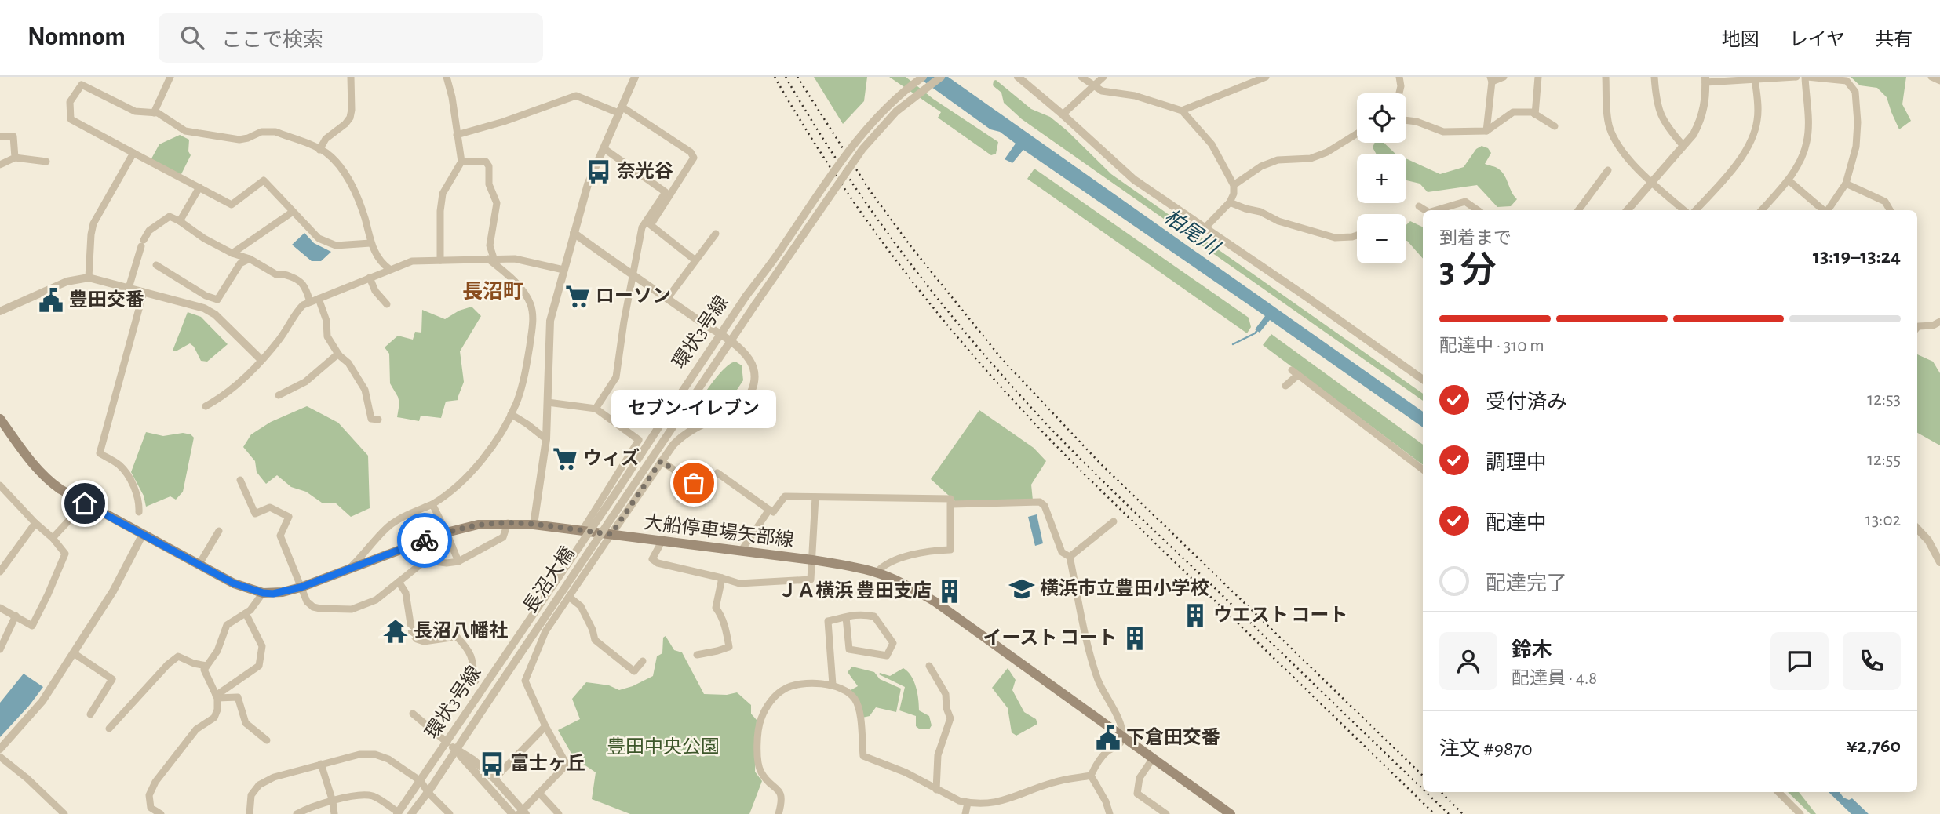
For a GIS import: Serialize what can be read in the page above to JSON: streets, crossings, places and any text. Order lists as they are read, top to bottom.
{
  "streets": {
    "main road": ["大船停車場矢部線"],
    "street": ["環状3号線", "長沼大橋"]
  },
  "crossings": [
    ["環状3号線", "長沼大橋"]
  ],
  "districts": ["長沼町"],
  "water": ["柏尾川"],
  "parks": ["豊田中央公園"],
  "places": {
    "bus stop": ["奈光谷", "富士ヶ丘"],
    "supermarket": ["ローソン", "ウィズ"],
    "public building": ["豊田交番", "下倉田交番"],
    "other": ["セブン-イレブン"],
    "school or university": ["横浜市立豊田小学校"],
    "building": ["ＪＡ横浜 豊田支店", "ウエスト コート", "イースト コート"],
    "temple": ["長沼八幡社"]
  },
  "page": {
    "header": "Nomnom",
    "search": "ここで検索",
    "nav": ["地図", "レイヤ", "共有"],
    "map_buttons": ["+", "−"],
    "heading": ["3 分", "到着まで", "13:19–13:24"],
    "panel": [
      "鈴木",
      "配達員 · 4.8",
      "注文 #9870",
      "¥2,760"
    ],
    "bar": "配達中 · 310 m",
    "list": [
      ["受付済み", "12:53"],
      ["調理中", "12:55"],
      ["配達中", "13:02"],
      "配達完了"
    ],
    "bubble": "セブン-イレブン"
  }
}
